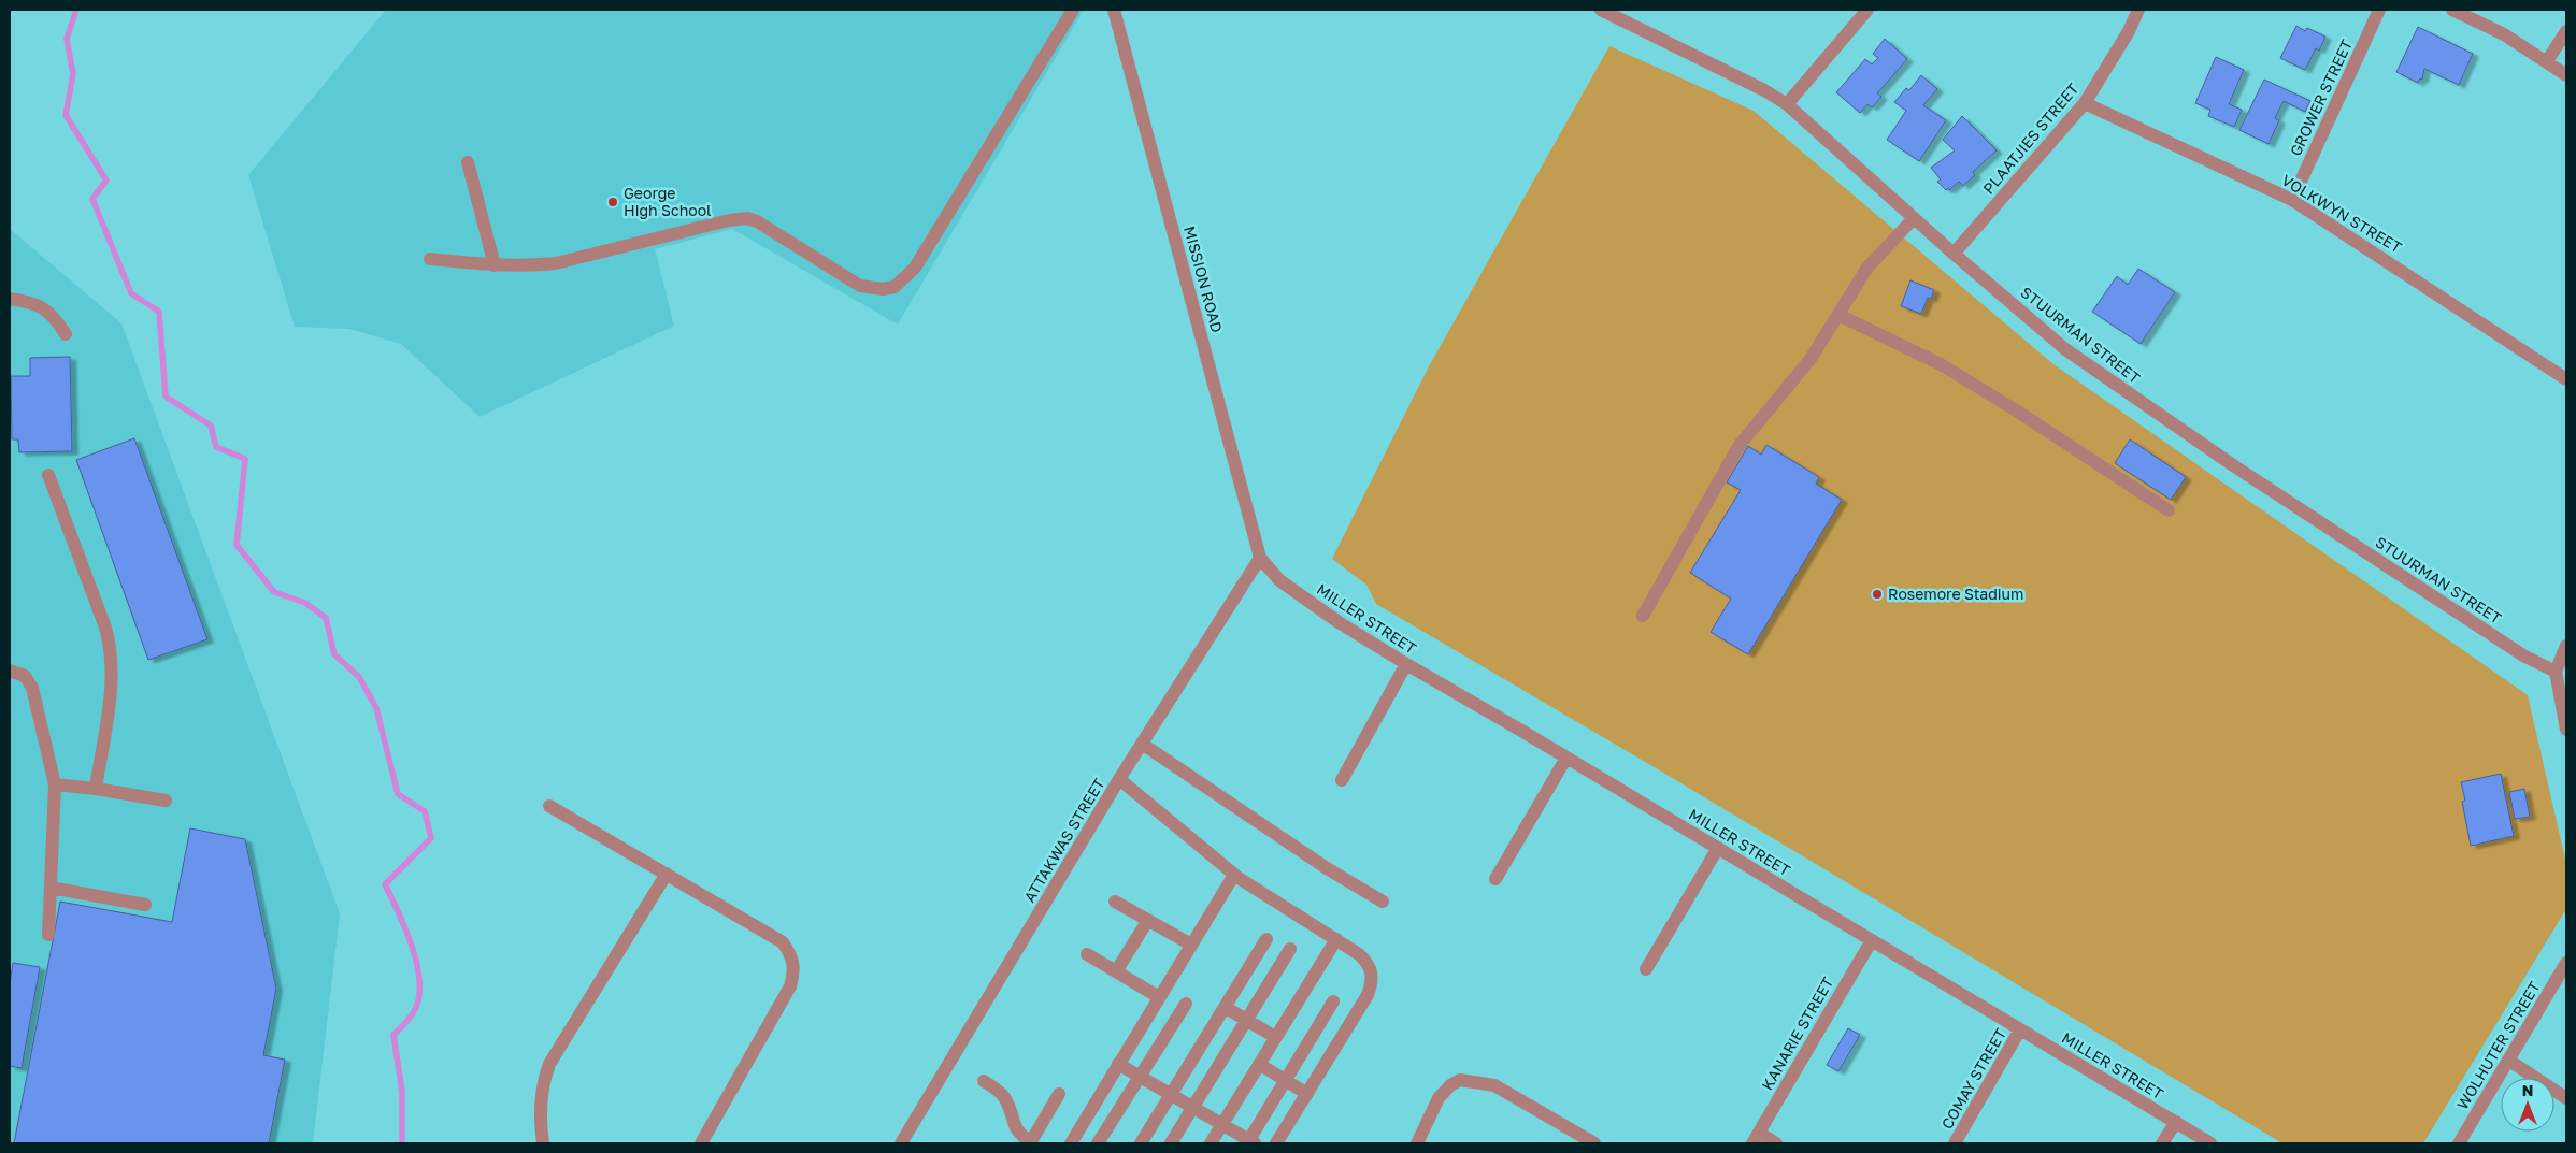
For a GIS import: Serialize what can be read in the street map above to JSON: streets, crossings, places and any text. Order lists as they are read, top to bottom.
{
  "streets": {
    "street": [
      "GROWER STREET",
      "PLAATJIES STREET",
      "VOLKWYN STREET",
      "MISSION ROAD",
      "STUURMAN STREET",
      "MILLER STREET",
      "ATTAKWAS STREET",
      "KANARIE STREET",
      "WOLHUTER STREET",
      "COMAY STREET"
    ]
  },
  "crossings": [
    ["GROWER STREET", "VOLKWYN STREET"],
    ["PLAATJIES STREET", "VOLKWYN STREET"],
    ["PLAATJIES STREET", "STUURMAN STREET"],
    ["MISSION ROAD", "MILLER STREET"],
    ["MISSION ROAD", "ATTAKWAS STREET"],
    ["MILLER STREET", "ATTAKWAS STREET"],
    ["MILLER STREET", "KANARIE STREET"],
    ["MILLER STREET", "COMAY STREET"]
  ],
  "places": ["George High School", "Rosemore Stadium"],
  "north": "top"
}
